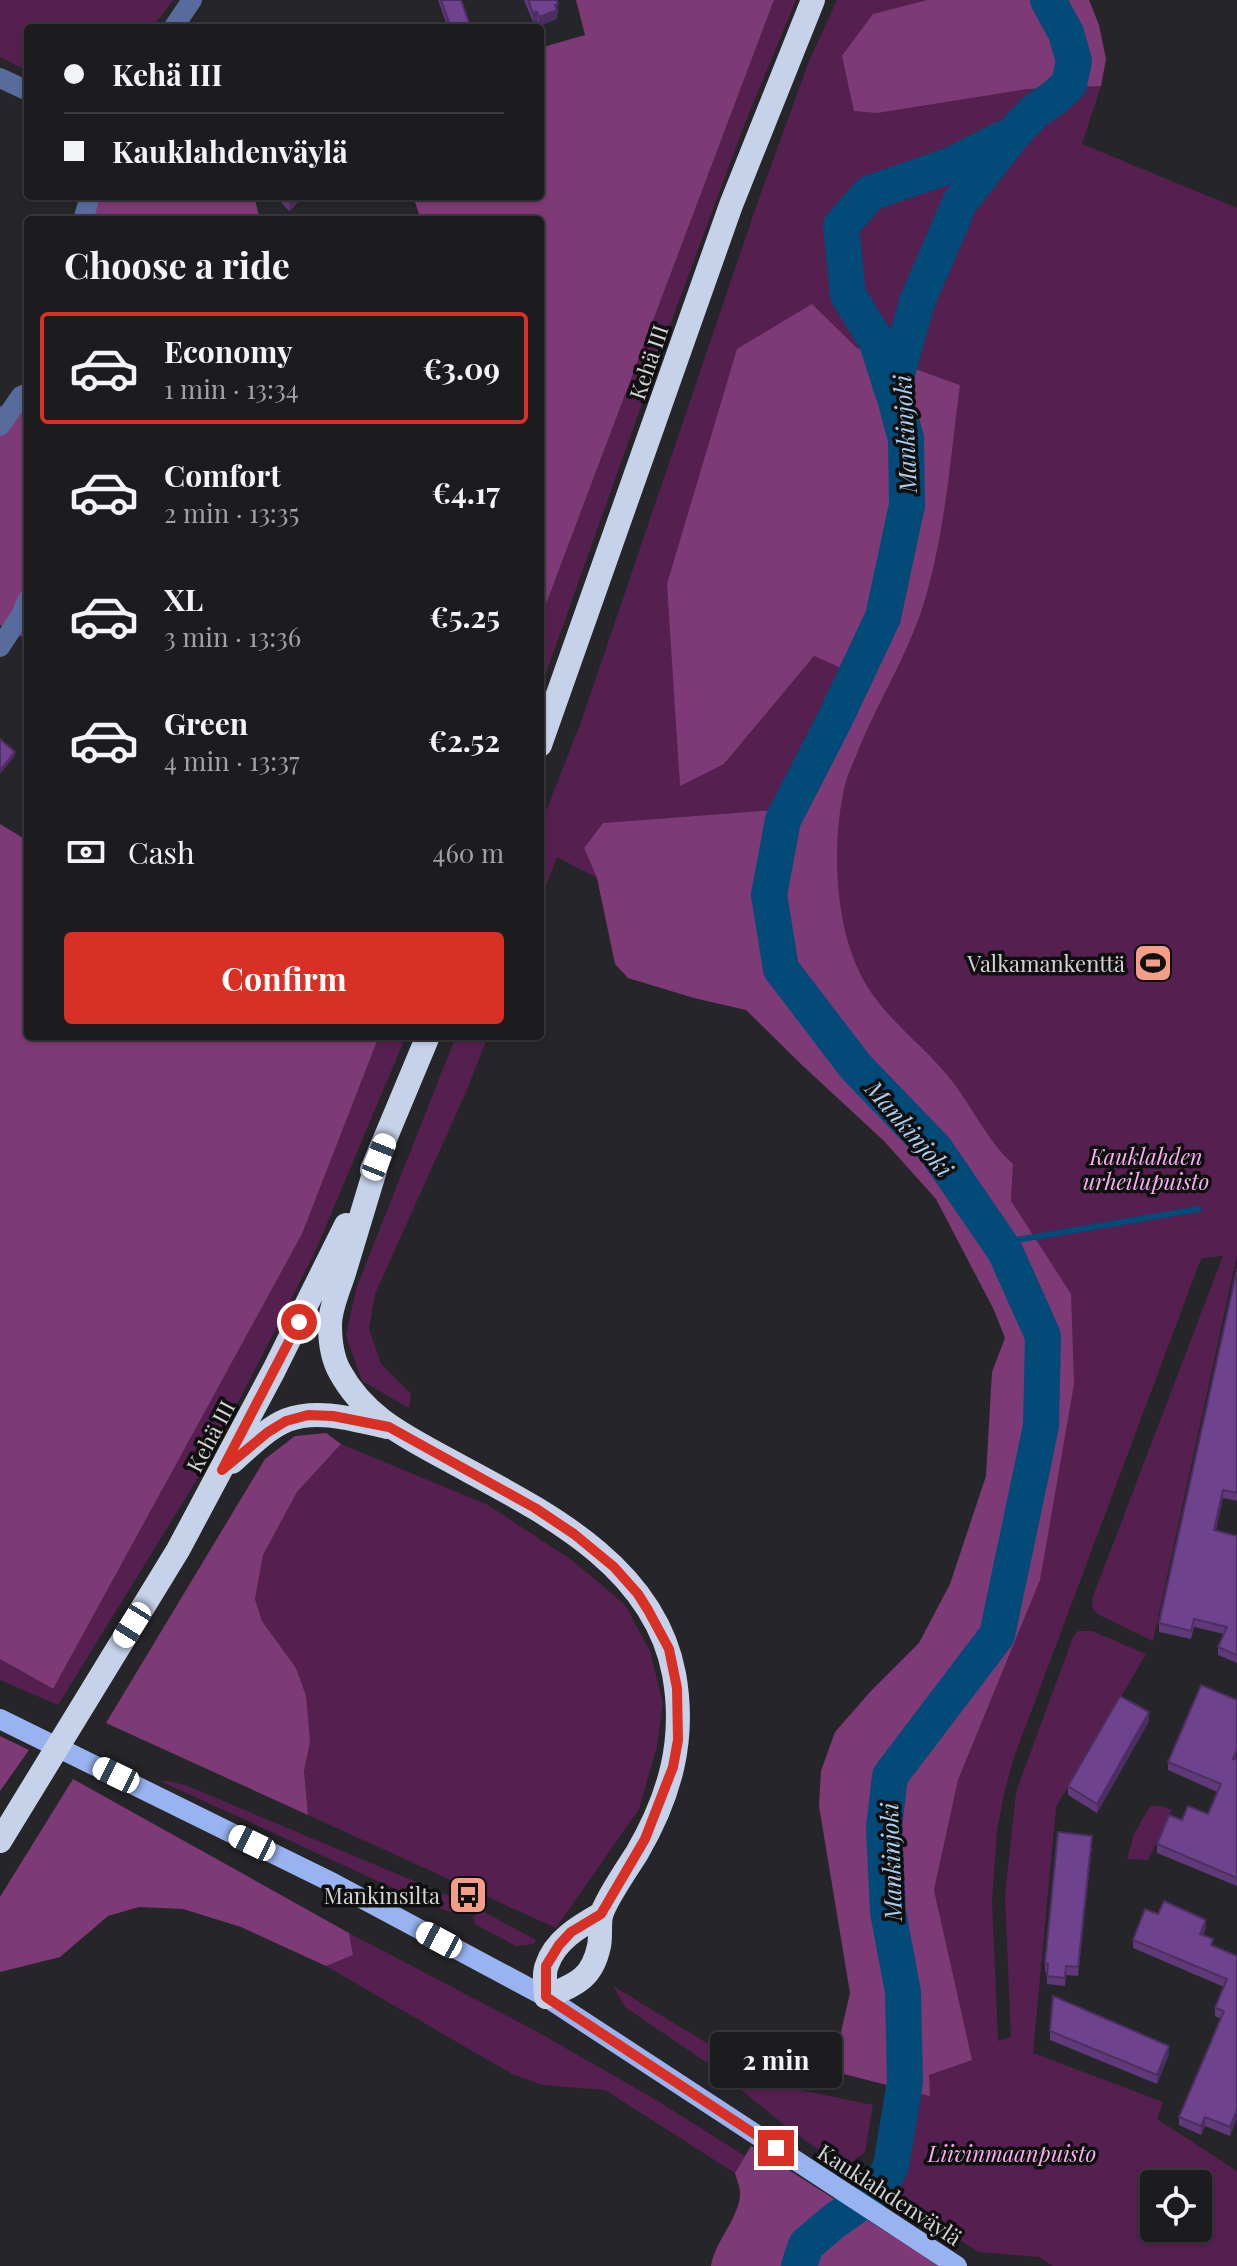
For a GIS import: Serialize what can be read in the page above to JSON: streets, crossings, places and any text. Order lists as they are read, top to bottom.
{
  "streets": {
    "highway": ["Kehä III"],
    "main road": ["Kauklahdenväylä"]
  },
  "water": ["Mankinjoki"],
  "parks": ["Kauklahden urheilupuisto", "Liivinmaanpuisto"],
  "places": {
    "sports": ["Valkamankenttä"],
    "bus stop": ["Mankinsilta"]
  },
  "page": {
    "banner": ["Kehä III", "Kauklahdenväylä"],
    "heading": "Choose a ride",
    "list": [
      {
        "name": "Economy",
        "note": "1 min · 13:34",
        "value": "€3.09"
      },
      {
        "name": "Comfort",
        "note": "2 min · 13:35",
        "value": "€4.17"
      },
      {
        "name": "XL",
        "note": "3 min · 13:36",
        "value": "€5.25"
      },
      {
        "name": "Green",
        "note": "4 min · 13:37",
        "value": "€2.52"
      }
    ],
    "pay": ["Cash", "460 m"],
    "buttons": "Confirm",
    "bubble": "2 min"
  }
}
